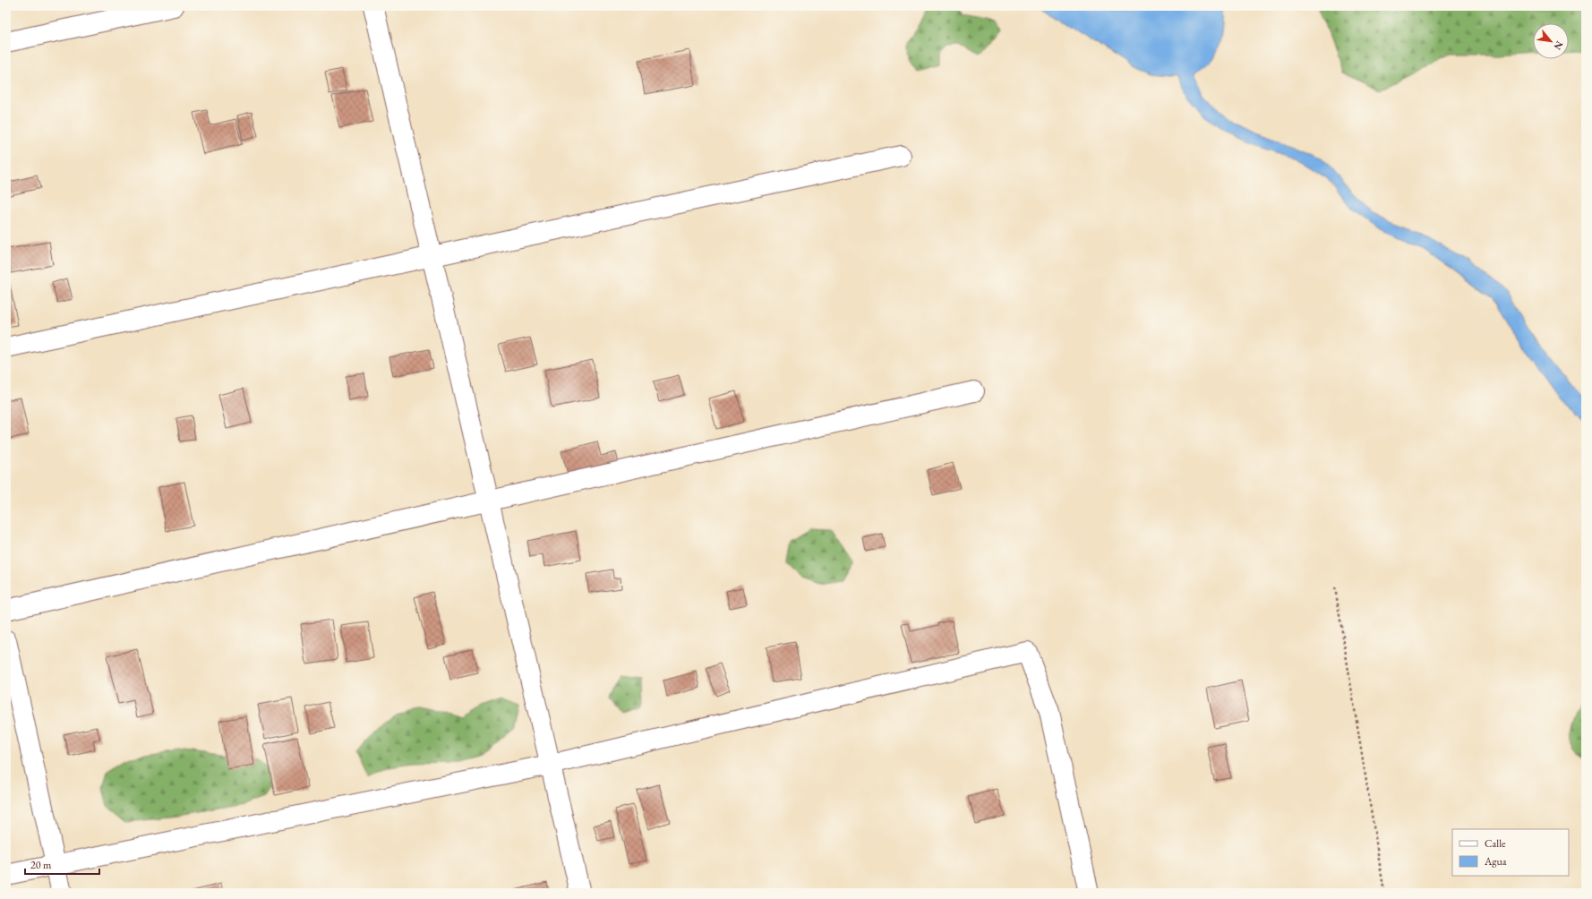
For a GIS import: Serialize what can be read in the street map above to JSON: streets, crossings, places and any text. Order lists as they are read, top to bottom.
{
  "legend": ["Calle", "Agua"],
  "scale_bar": "20 m",
  "north": "bottom right"
}
